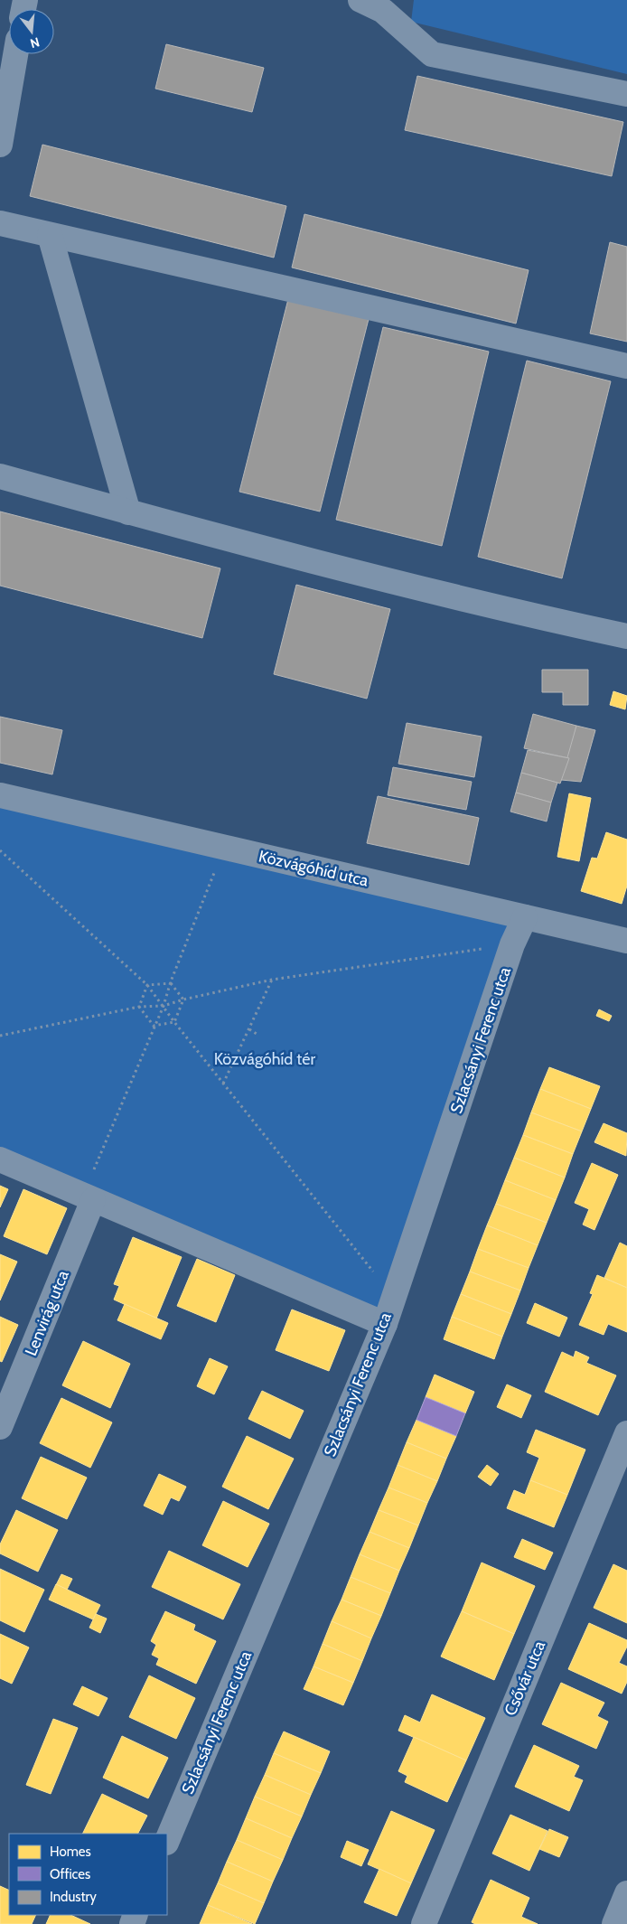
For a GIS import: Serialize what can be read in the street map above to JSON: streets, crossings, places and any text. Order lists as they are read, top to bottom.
{
  "streets": {
    "street": [
      "Közvágóhíd utca",
      "Szlacsányi Ferenc utca",
      "Lenvirág utca",
      "Csővár utca"
    ]
  },
  "crossings": [
    ["Közvágóhíd utca", "Szlacsányi Ferenc utca"]
  ],
  "parks": ["Közvágóhíd tér"],
  "legend": ["Homes", "Offices", "Industry"],
  "north": "bottom"
}
